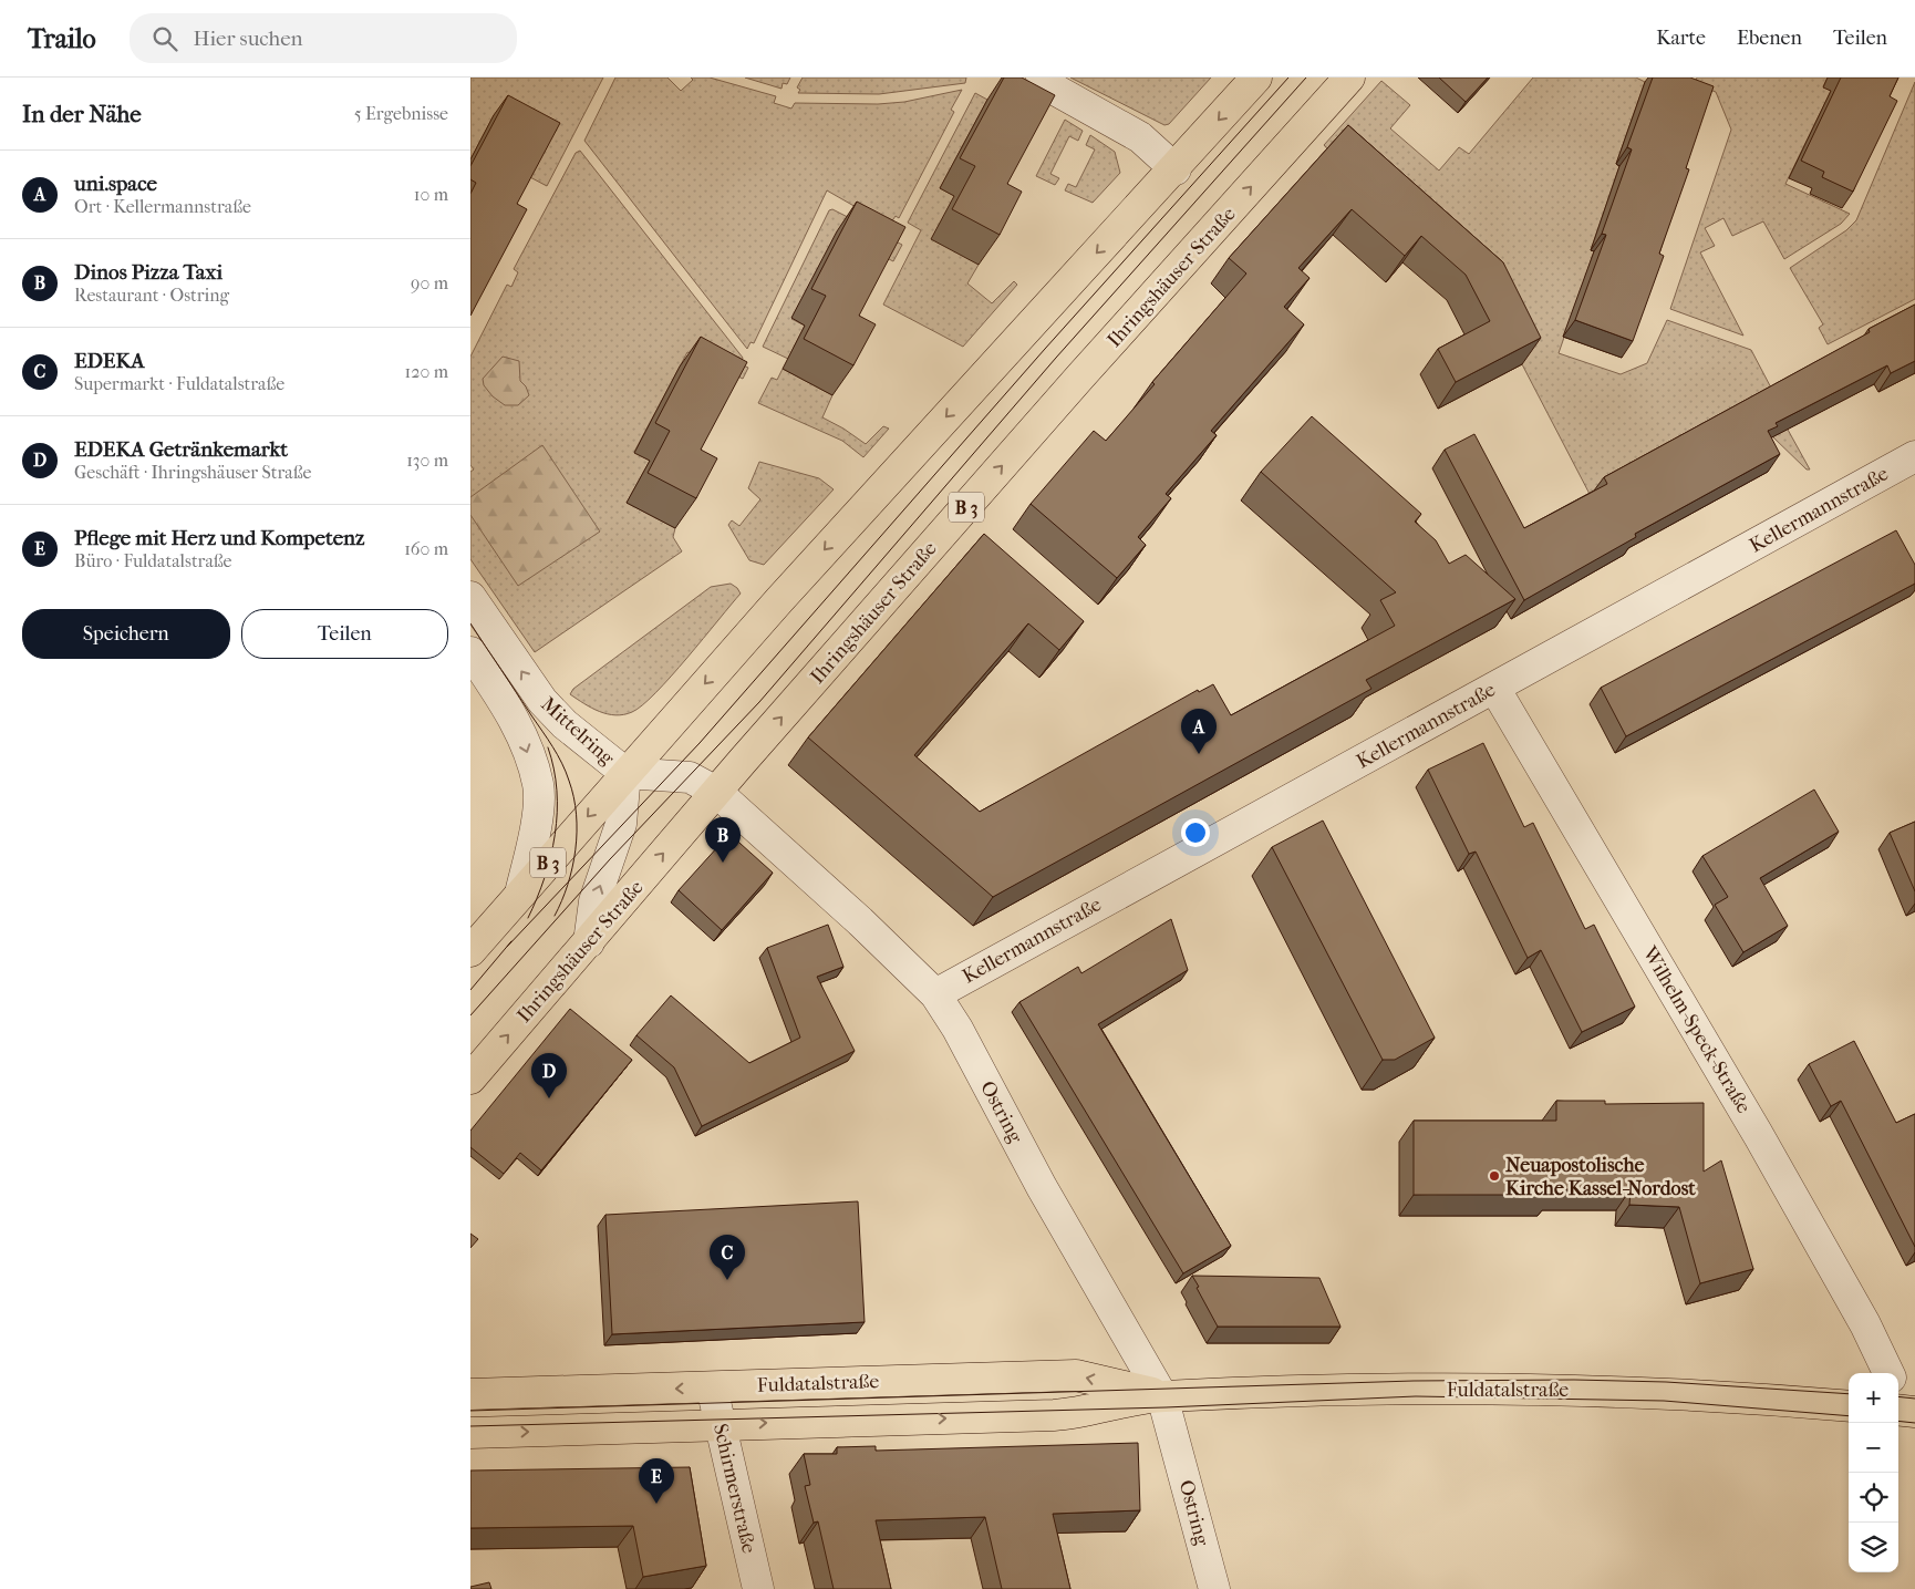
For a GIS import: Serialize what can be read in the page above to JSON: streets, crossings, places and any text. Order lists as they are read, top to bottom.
{
  "streets": {
    "main road": ["Ihringshäuser Straße", "B 3", "Fuldatalstraße"],
    "street": [
      "Kellermannstraße",
      "Mittelring",
      "Wilhelm-Speck-Straße",
      "Ostring",
      "Schirmerstraße"
    ]
  },
  "crossings": [
    ["Ihringshäuser Straße", "Mittelring"],
    ["Ihringshäuser Straße", "Ostring"],
    ["B 3", "Mittelring"],
    ["B 3", "Ostring"],
    ["Kellermannstraße", "Wilhelm-Speck-Straße"],
    ["Kellermannstraße", "Ostring"],
    ["Mittelring", "Ostring"],
    ["Ostring", "Fuldatalstraße"],
    ["Fuldatalstraße", "Schirmerstraße"]
  ],
  "places": ["Neuapostolische Kirche Kassel-Nordost"],
  "page": {
    "header": "Trailo",
    "search": "Hier suchen",
    "nav": ["Karte", "Ebenen", "Teilen"],
    "heading": ["In der Nähe", "5 Ergebnisse"],
    "list": [
      {
        "mark": "A",
        "name": "uni.space",
        "note": "Ort · Kellermannstraße",
        "value": "10 m"
      },
      {
        "mark": "B",
        "name": "Dinos Pizza Taxi",
        "note": "Restaurant · Ostring",
        "value": "90 m"
      },
      {
        "mark": "C",
        "name": "EDEKA",
        "note": "Supermarkt · Fuldatalstraße",
        "value": "120 m"
      },
      {
        "mark": "D",
        "name": "EDEKA Getränkemarkt",
        "note": "Geschäft · Ihringshäuser Straße",
        "value": "130 m"
      },
      {
        "mark": "E",
        "name": "Pflege mit Herz und Kompetenz",
        "note": "Büro · Fuldatalstraße",
        "value": "160 m"
      }
    ],
    "buttons": ["Speichern", "Teilen"],
    "pins": [
      "A",
      "B",
      "D",
      "C",
      "E"
    ],
    "map_buttons": ["+", "−"]
  }
}
